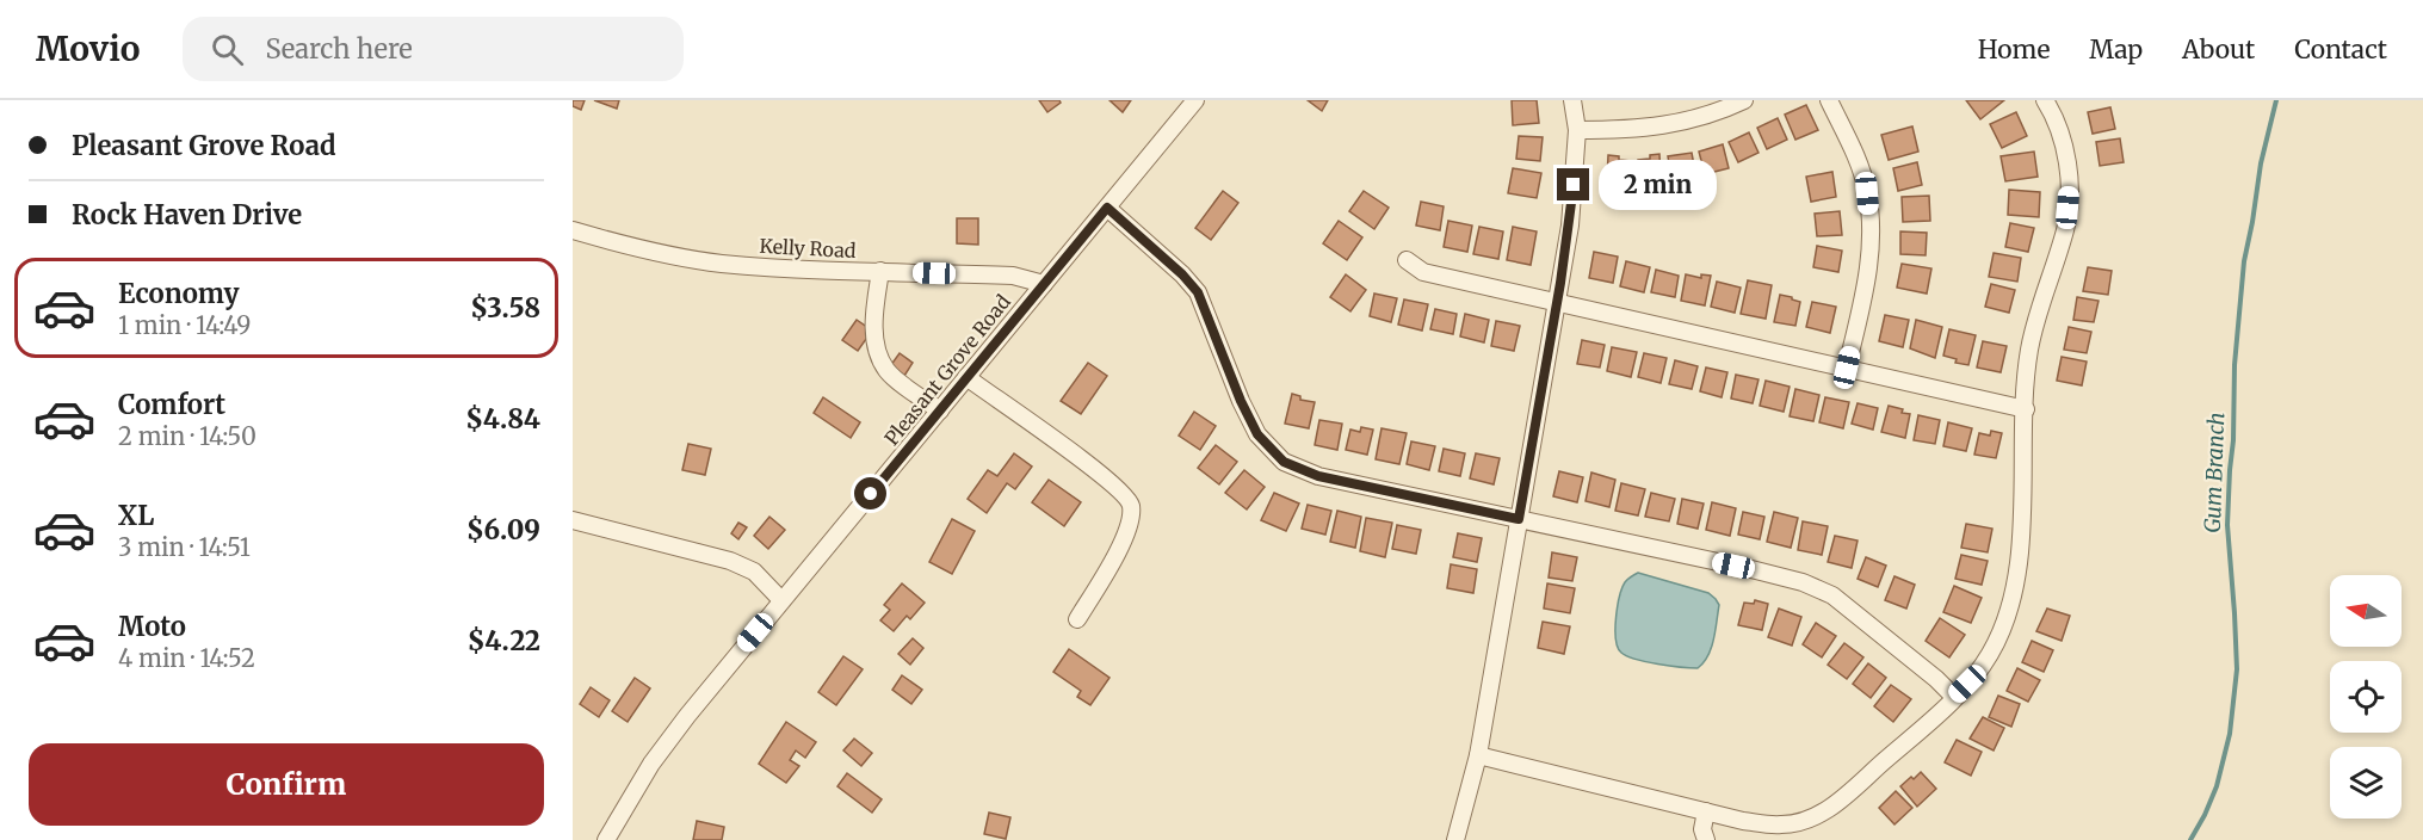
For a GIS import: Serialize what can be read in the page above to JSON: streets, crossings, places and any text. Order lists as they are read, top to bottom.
{
  "streets": {
    "street": ["Kelly Road", "Pleasant Grove Road"]
  },
  "crossings": [
    ["Kelly Road", "Pleasant Grove Road"]
  ],
  "water": ["Gum Branch"],
  "north": "left",
  "page": {
    "header": "Movio",
    "search": "Search here",
    "nav": [
      "Home",
      "Map",
      "About",
      "Contact"
    ],
    "banner": ["Pleasant Grove Road", "Rock Haven Drive"],
    "bubble": "2 min",
    "list": [
      {
        "name": "Economy",
        "note": "1 min · 14:49",
        "value": "$3.58"
      },
      {
        "name": "Comfort",
        "note": "2 min · 14:50",
        "value": "$4.84"
      },
      {
        "name": "XL",
        "note": "3 min · 14:51",
        "value": "$6.09"
      },
      {
        "name": "Moto",
        "note": "4 min · 14:52",
        "value": "$4.22"
      }
    ],
    "buttons": "Confirm"
  }
}
